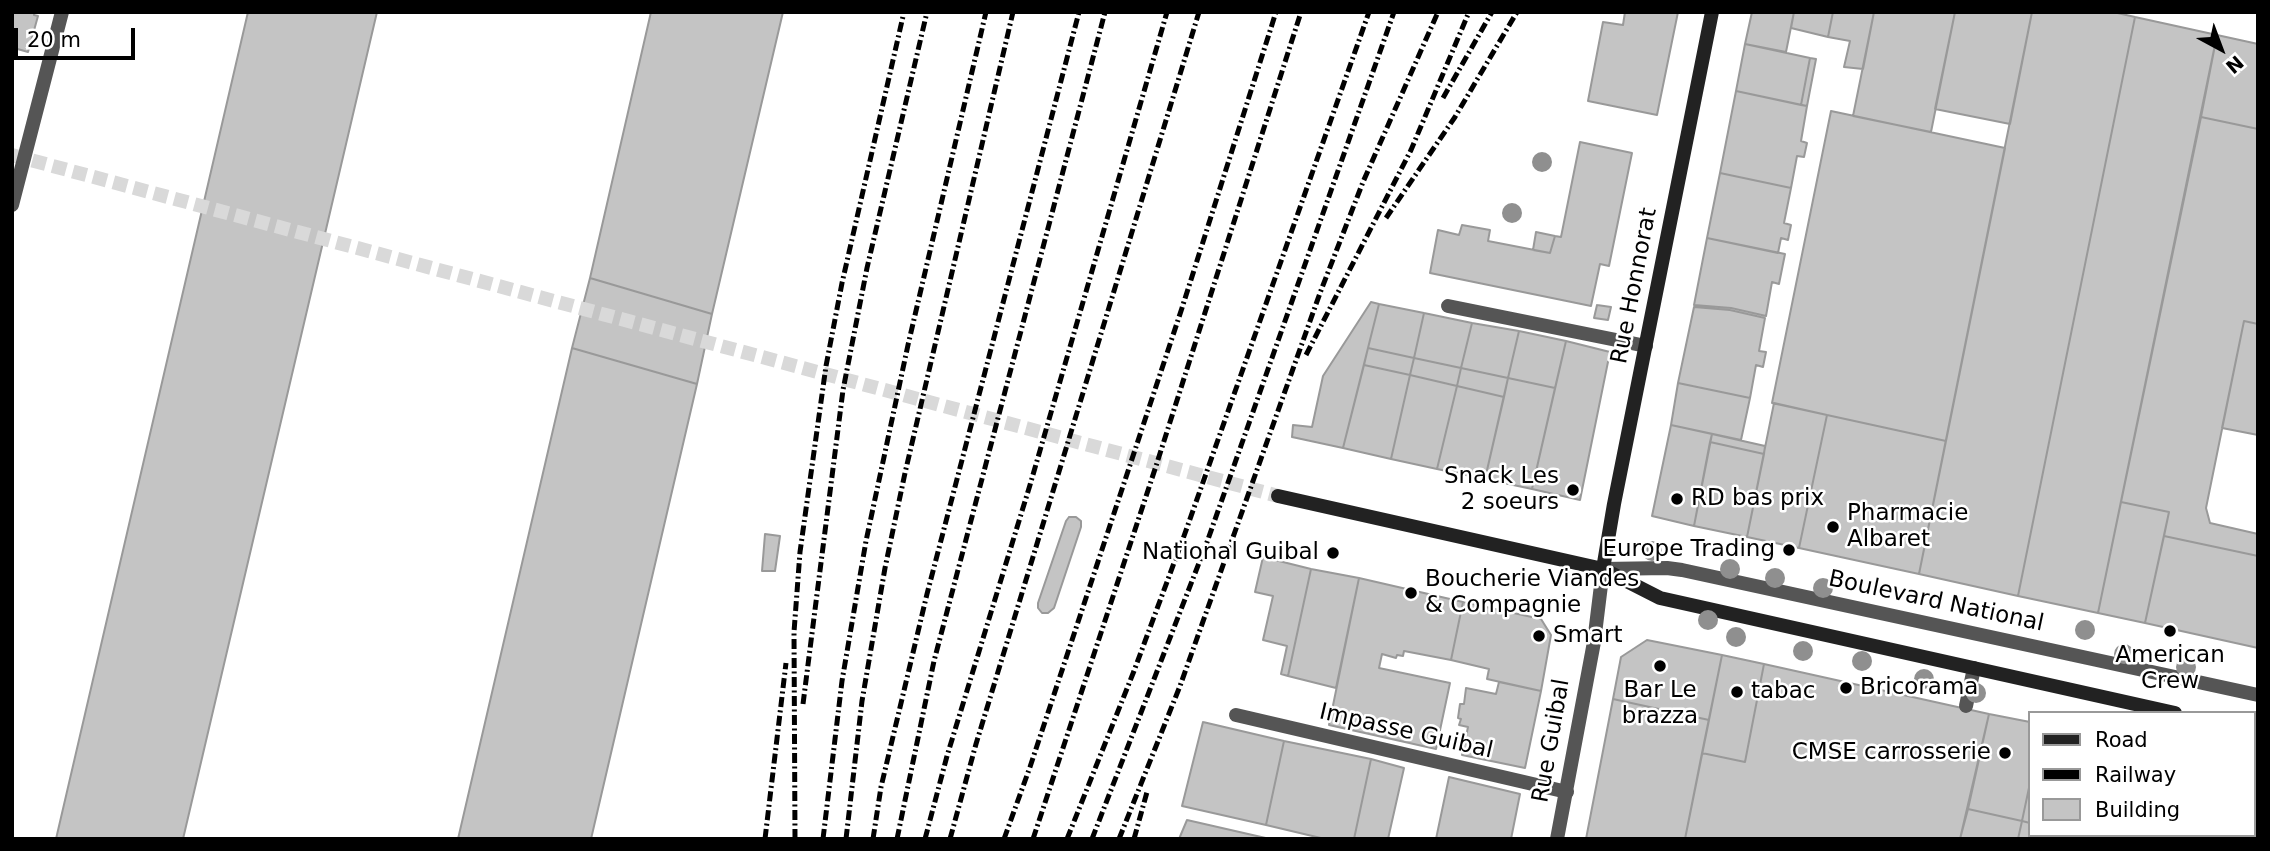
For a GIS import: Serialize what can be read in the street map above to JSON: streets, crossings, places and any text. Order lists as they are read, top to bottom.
{
  "streets": {
    "street": [
      "Rue Honnorat",
      "Boulevard National",
      "Impasse Guibal",
      "Rue Guibal"
    ]
  },
  "crossings": [
    ["Rue Honnorat", "Boulevard National"],
    ["Rue Honnorat", "Rue Guibal"],
    ["Boulevard National", "Rue Guibal"],
    ["Impasse Guibal", "Rue Guibal"]
  ],
  "places": [
    "Snack Les 2 soeurs",
    "RD bas prix",
    "Pharmacie Albaret",
    "Europe Trading",
    "National Guibal",
    "Boucherie Viandes & Compagnie",
    "American Crew",
    "Smart",
    "Bar Le brazza",
    "Bricorama",
    "tabac",
    "CMSE carrosserie"
  ],
  "legend": ["Road", "Railway", "Building"],
  "scale_bar": "20 m",
  "north": "bottom right"
}
